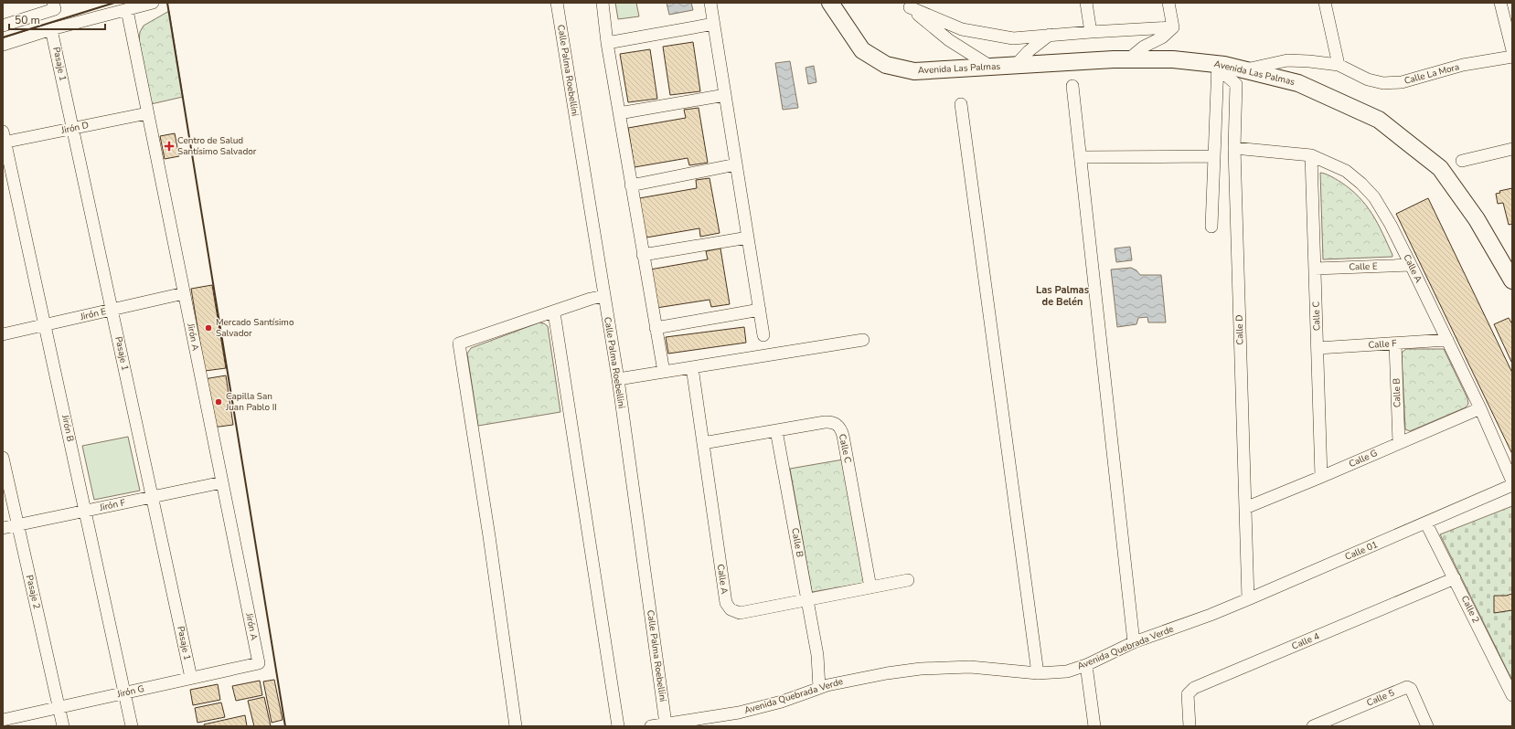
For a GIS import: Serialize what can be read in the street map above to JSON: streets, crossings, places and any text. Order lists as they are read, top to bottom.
{
  "streets": {
    "main road": ["Avenida Las Palmas"],
    "street": [
      "Pasaje 1",
      "Calle Palma Roebellini",
      "Calle La Mora",
      "Jirón D",
      "Calle E",
      "Calle A",
      "Jirón E",
      "Calle C",
      "Calle D",
      "Jirón A",
      "Calle F",
      "Calle B",
      "Jirón B",
      "Calle G",
      "Jirón F",
      "Calle 01",
      "Pasaje 2",
      "Calle 2",
      "Calle 4",
      "Avenida Quebrada Verde",
      "Jirón G",
      "Calle 5"
    ]
  },
  "crossings": [
    ["Pasaje 1", "Jirón D"],
    ["Pasaje 1", "Jirón E"],
    ["Pasaje 1", "Jirón F"],
    ["Pasaje 1", "Jirón G"],
    ["Avenida Las Palmas", "Calle La Mora"],
    ["Avenida Las Palmas", "Calle D"],
    ["Calle Palma Roebellini", "Avenida Quebrada Verde"],
    ["Jirón D", "Jirón A"],
    ["Jirón D", "Jirón B"],
    ["Calle E", "Calle A"],
    ["Calle E", "Calle C"],
    ["Calle A", "Calle C"],
    ["Calle A", "Calle D"],
    ["Calle A", "Calle F"],
    ["Calle A", "Calle B"],
    ["Calle A", "Calle G"],
    ["Jirón E", "Jirón A"],
    ["Jirón E", "Jirón B"],
    ["Calle C", "Calle F"],
    ["Calle C", "Calle B"],
    ["Calle C", "Calle G"],
    ["Calle D", "Calle G"],
    ["Calle D", "Calle 01"],
    ["Jirón A", "Jirón F"],
    ["Jirón A", "Jirón G"],
    ["Calle F", "Calle B"],
    ["Calle B", "Calle G"],
    ["Calle B", "Avenida Quebrada Verde"],
    ["Jirón B", "Jirón F"],
    ["Jirón B", "Jirón G"],
    ["Jirón F", "Pasaje 2"],
    ["Calle 01", "Calle 2"],
    ["Calle 01", "Avenida Quebrada Verde"],
    ["Pasaje 2", "Jirón G"],
    ["Calle 2", "Calle 4"]
  ],
  "districts": ["Las Palmas de Belén"],
  "places": {
    "health": ["Centro de Salud Santísimo Salvador"],
    "other": ["Mercado Santísimo Salvador", "Capilla San Juan Pablo II"]
  },
  "scale_bar": "50 m"
}
